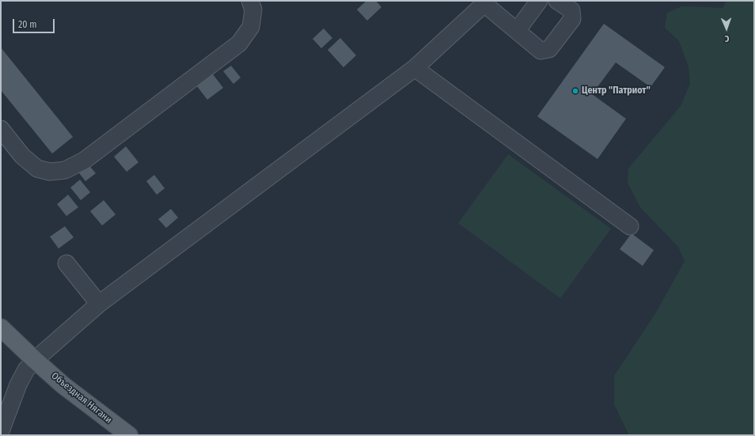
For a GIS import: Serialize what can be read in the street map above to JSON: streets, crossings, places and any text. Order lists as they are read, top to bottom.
{
  "streets": {
    "main road": ["Объездная Нягани"]
  },
  "places": ["Центр \"Патриот\""],
  "scale_bar": "20 m",
  "north": "bottom"
}
